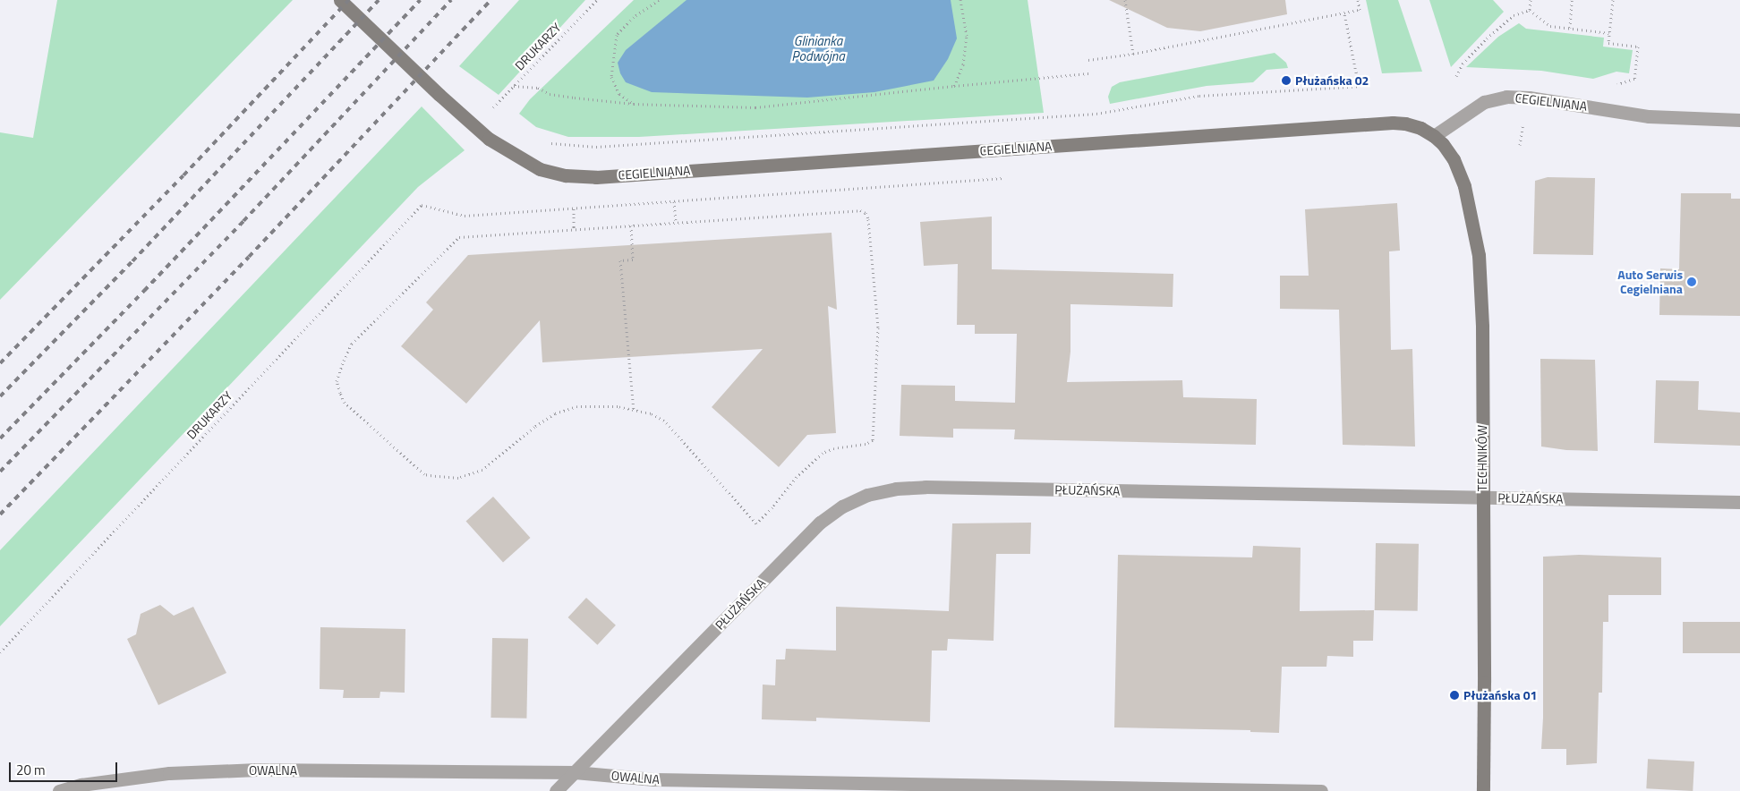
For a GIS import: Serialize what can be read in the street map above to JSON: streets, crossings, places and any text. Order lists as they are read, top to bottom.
{
  "streets": {
    "street": [
      "CEGIELNIANA",
      "TECHNIKÓW",
      "PŁUŻAŃSKA",
      "OWALNA"
    ],
    "path": ["DRUKARZY"]
  },
  "crossings": [
    ["CEGIELNIANA", "TECHNIKÓW"],
    ["TECHNIKÓW", "PŁUŻAŃSKA"],
    ["PŁUŻAŃSKA", "OWALNA"]
  ],
  "water": ["Glinianka Podwójna"],
  "places": ["Płużańska 02", "Auto Serwis Cegielniana", "Płużańska 01"],
  "scale_bar": "20 m"
}
